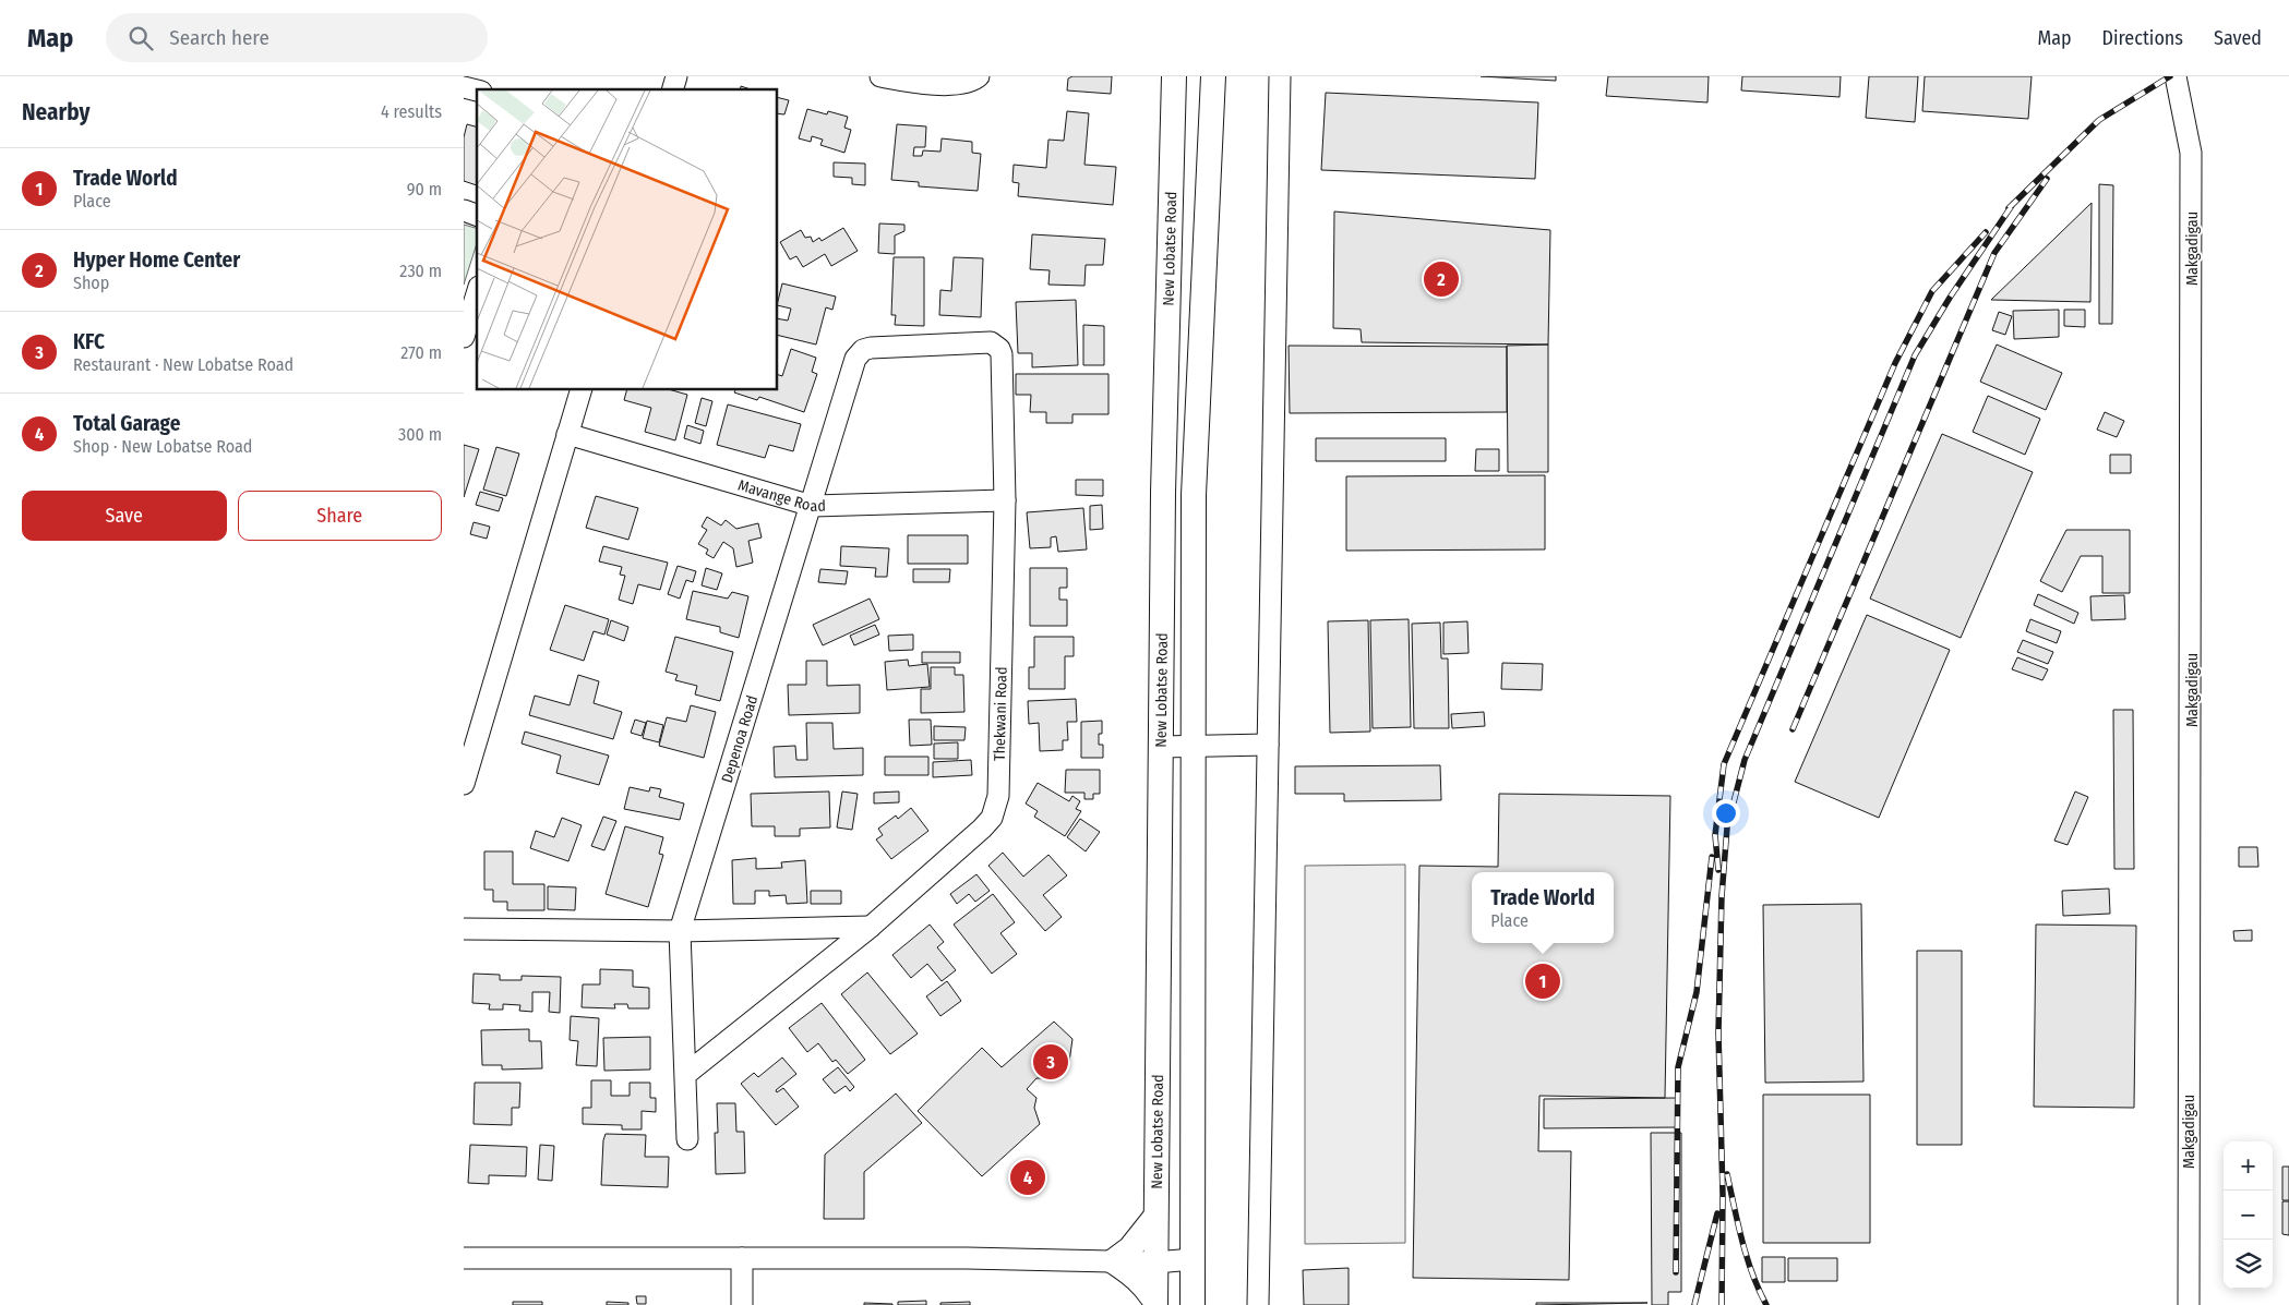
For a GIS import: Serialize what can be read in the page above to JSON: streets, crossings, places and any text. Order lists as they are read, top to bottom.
{
  "streets": {
    "main road": ["New Lobatse Road"],
    "street": [
      "Makgadigau",
      "Mavange Road",
      "Thekwani Road",
      "Depenoa Road"
    ]
  },
  "crossings": [
    ["Mavange Road", "Thekwani Road"],
    ["Mavange Road", "Depenoa Road"],
    ["Thekwani Road", "Depenoa Road"]
  ],
  "page": {
    "header": "Map",
    "search": "Search here",
    "nav": ["Map", "Directions", "Saved"],
    "heading": ["Nearby", "4 results"],
    "list": [
      {
        "mark": "1",
        "name": "Trade World",
        "note": "Place",
        "value": "90 m"
      },
      {
        "mark": "2",
        "name": "Hyper Home Center",
        "note": "Shop",
        "value": "230 m"
      },
      {
        "mark": "3",
        "name": "KFC",
        "note": "Restaurant · New Lobatse Road",
        "value": "270 m"
      },
      {
        "mark": "4",
        "name": "Total Garage",
        "note": "Shop · New Lobatse Road",
        "value": "300 m"
      }
    ],
    "pins": [
      "2",
      "1",
      "3",
      "4"
    ],
    "buttons": ["Save", "Share"],
    "popup": ["Trade World", "Place"],
    "map_buttons": ["+", "−"]
  }
}
